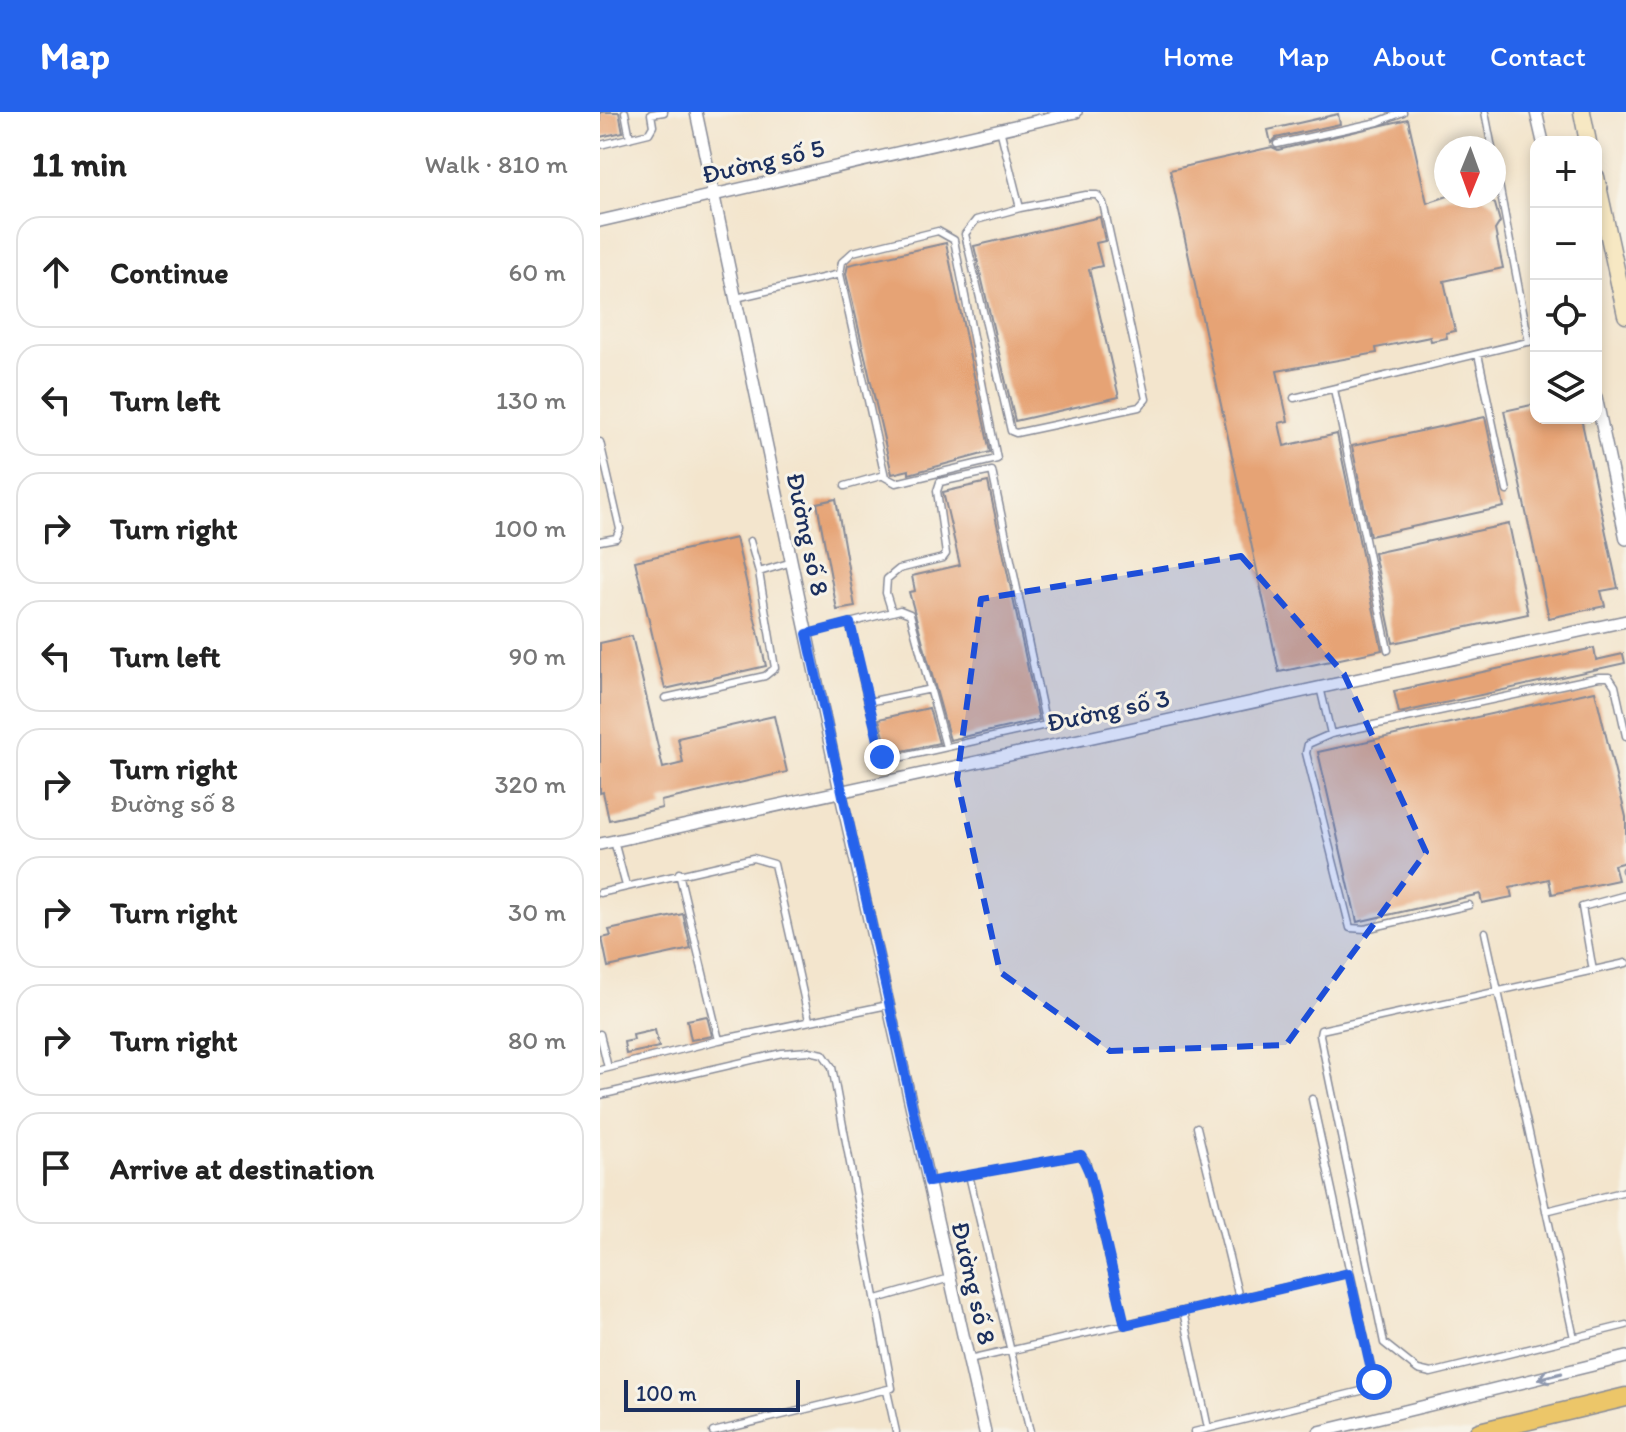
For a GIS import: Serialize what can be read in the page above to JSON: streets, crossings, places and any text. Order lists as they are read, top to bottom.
{
  "streets": {
    "street": ["Đường số 5", "Đường số 8", "Đường số 3"]
  },
  "crossings": [
    ["Đường số 5", "Đường số 8"],
    ["Đường số 8", "Đường số 3"]
  ],
  "scale_bar": "100 m",
  "north": "bottom",
  "page": {
    "header": "Map",
    "nav": [
      "Home",
      "Map",
      "About",
      "Contact"
    ],
    "heading": ["11 min", "Walk · 810 m"],
    "map_buttons": ["+", "−"],
    "list": [
      ["Continue", "60 m"],
      ["Turn left", "130 m"],
      ["Turn right", "100 m"],
      ["Turn left", "90 m"],
      ["Turn right", "Đường số 8", "320 m"],
      ["Turn right", "30 m"],
      ["Turn right", "80 m"],
      "Arrive at destination"
    ],
    "scale": "100 m"
  }
}
